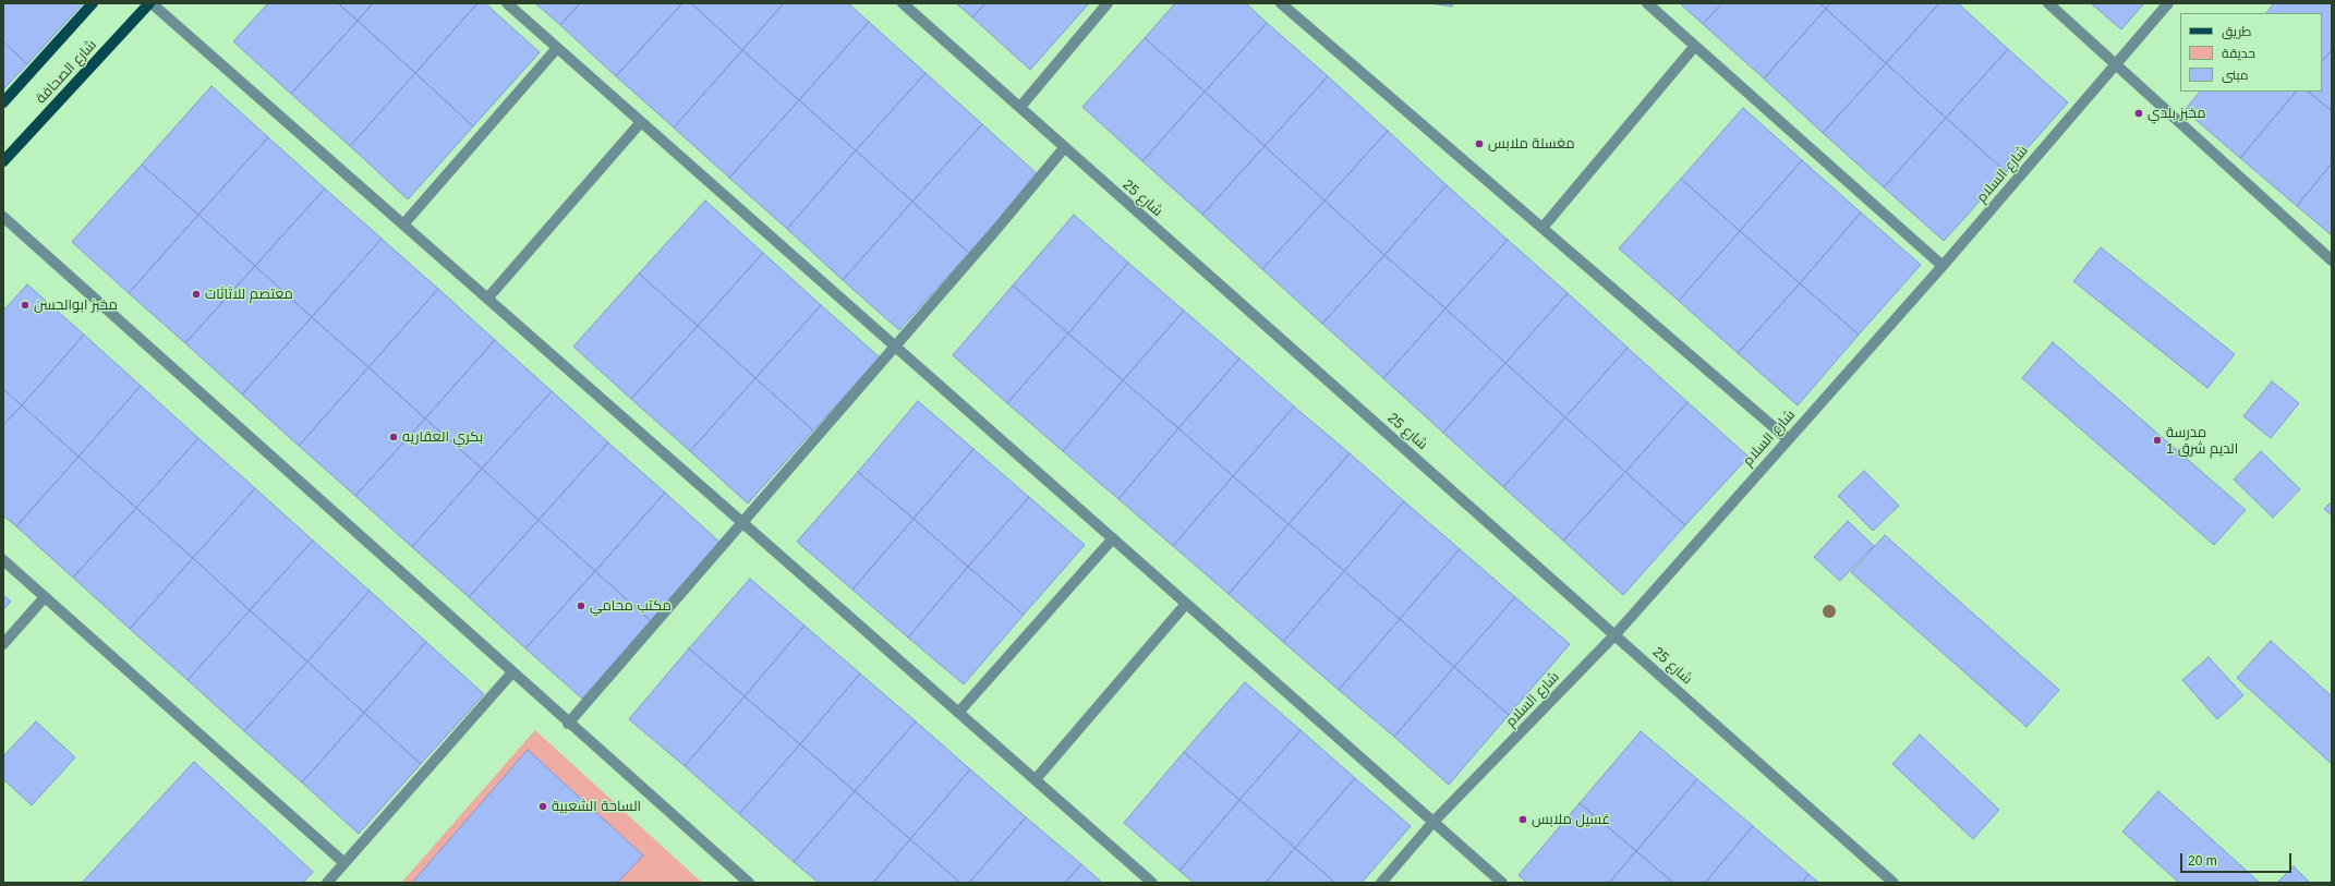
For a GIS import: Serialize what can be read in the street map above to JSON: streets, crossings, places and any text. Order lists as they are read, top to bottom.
{
  "streets": {
    "main road": ["شارع الصحافة"],
    "street": ["شارع السلام", "شارع 25"]
  },
  "crossings": [
    ["شارع السلام", "شارع 25"]
  ],
  "places": [
    "مخبز بلدي",
    "مغسلة ملابس",
    "معتصم للاثاثات",
    "مخبز ابوالحسن",
    "بكري العقاريه",
    "مدرسة الديم شرق 1",
    "مكتب محامي",
    "الساحة الشعبية",
    "غسيل ملابس"
  ],
  "legend": ["طريق", "حديقة", "مبنى"],
  "scale_bar": "20 m"
}
